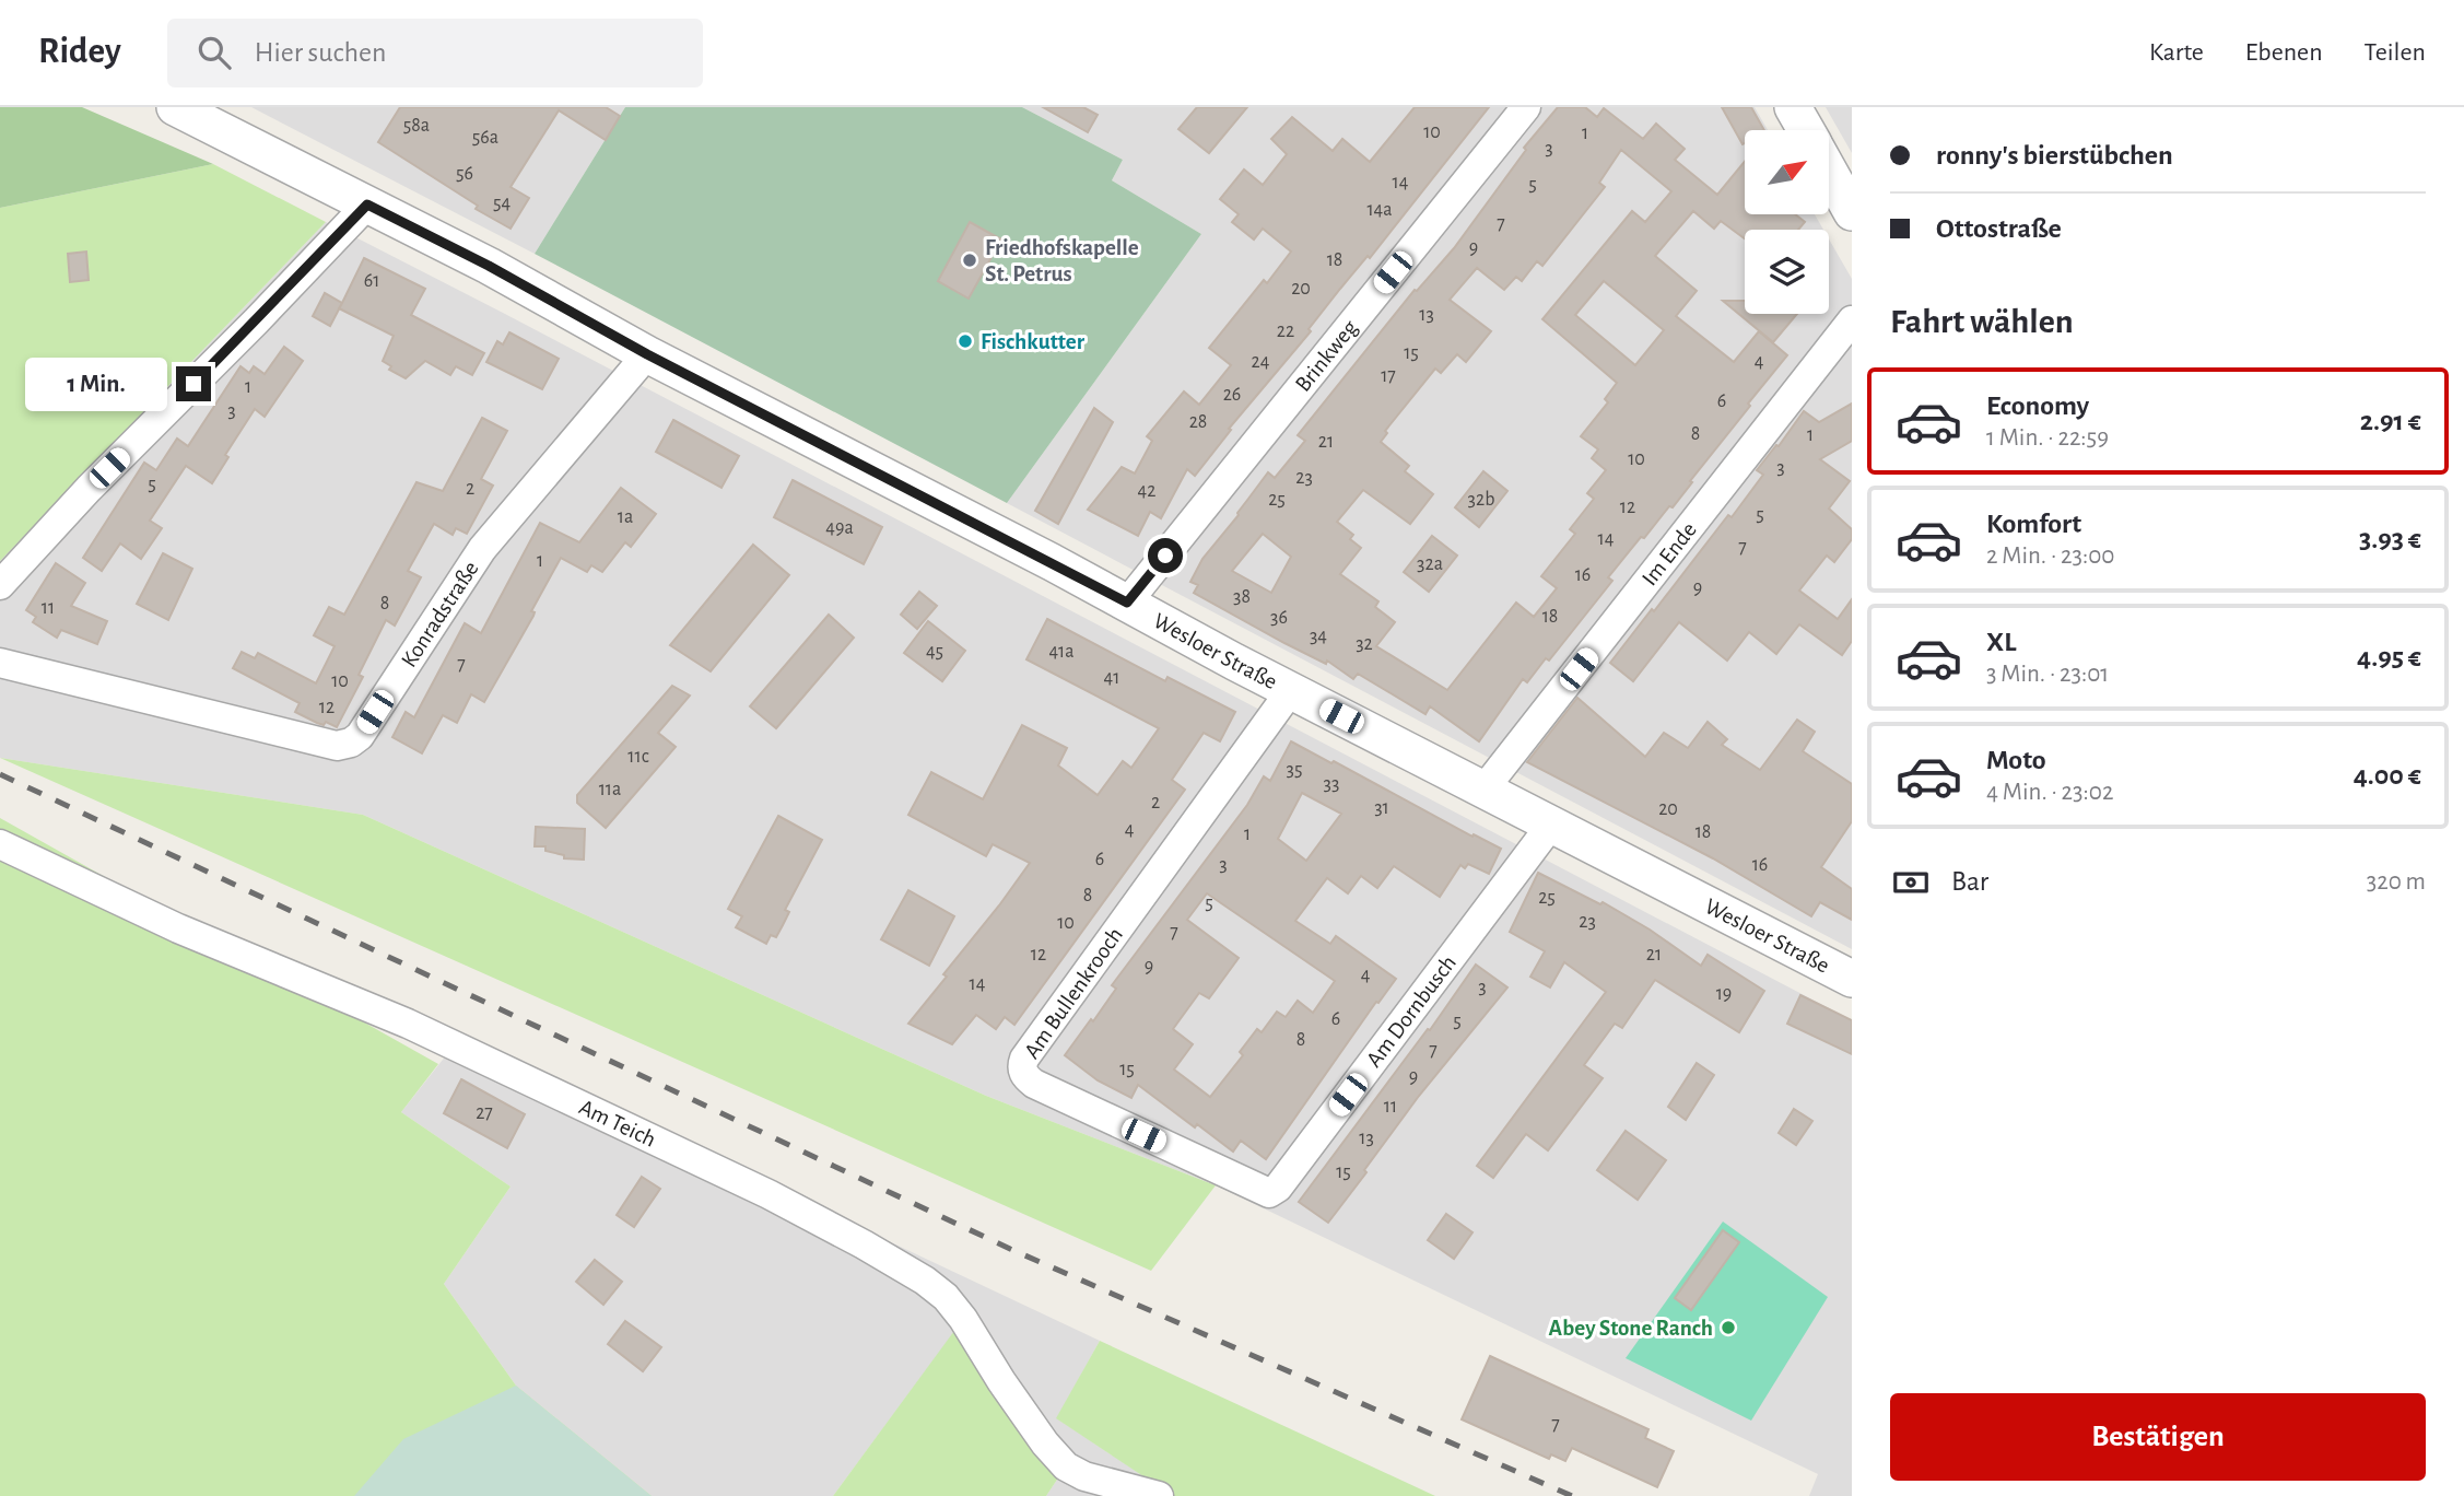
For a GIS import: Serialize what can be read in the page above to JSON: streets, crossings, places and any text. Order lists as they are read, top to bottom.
{
  "streets": {
    "street": [
      "Brinkweg",
      "Im Ende",
      "Konradstraße",
      "Wesloer Straße",
      "Am Bullenkrooch",
      "Am Dornbusch",
      "Am Teich"
    ]
  },
  "crossings": [
    ["Brinkweg", "Wesloer Straße"],
    ["Im Ende", "Wesloer Straße"],
    ["Konradstraße", "Wesloer Straße"],
    ["Wesloer Straße", "Am Bullenkrooch"],
    ["Wesloer Straße", "Am Dornbusch"],
    ["Am Bullenkrooch", "Am Dornbusch"]
  ],
  "places": ["Friedhofskapelle St. Petrus", "Fischkutter", "Abey Stone Ranch"],
  "house_numbers": [
    "58a",
    "10",
    "1",
    "56a",
    "3",
    "56",
    "14",
    "5",
    "54",
    "14a",
    "7",
    "9",
    "18",
    "61",
    "20",
    "13",
    "22",
    "15",
    "24",
    "4",
    "17",
    "1",
    "26",
    "6",
    "3",
    "28",
    "8",
    "1",
    "21",
    "10",
    "3",
    "23",
    "5",
    "2",
    "42",
    "25",
    "32b",
    "12",
    "5",
    "1a",
    "49a",
    "14",
    "7",
    "1",
    "32a",
    "16",
    "9",
    "38",
    "8",
    "11",
    "18",
    "36",
    "34",
    "32",
    "45",
    "41a",
    "7",
    "41",
    "10",
    "12",
    "11c",
    "35",
    "33",
    "11a",
    "2",
    "31",
    "20",
    "4",
    "18",
    "1",
    "6",
    "3",
    "16",
    "8",
    "25",
    "5",
    "23",
    "10",
    "7",
    "12",
    "21",
    "9",
    "4",
    "14",
    "3",
    "19",
    "6",
    "5",
    "8",
    "7",
    "15",
    "9",
    "11",
    "27",
    "13",
    "15",
    "7"
  ],
  "north": "top right",
  "page": {
    "header": "Ridey",
    "search": "Hier suchen",
    "nav": ["Karte", "Ebenen", "Teilen"],
    "banner": ["ronny's bierstübchen", "Ottostraße"],
    "heading": "Fahrt wählen",
    "bubble": "1 Min.",
    "list": [
      {
        "name": "Economy",
        "note": "1 Min. · 22:59",
        "value": "2.91 €"
      },
      {
        "name": "Komfort",
        "note": "2 Min. · 23:00",
        "value": "3.93 €"
      },
      {
        "name": "XL",
        "note": "3 Min. · 23:01",
        "value": "4.95 €"
      },
      {
        "name": "Moto",
        "note": "4 Min. · 23:02",
        "value": "4.00 €"
      }
    ],
    "pay": ["Bar", "320 m"],
    "buttons": "Bestätigen"
  }
}
